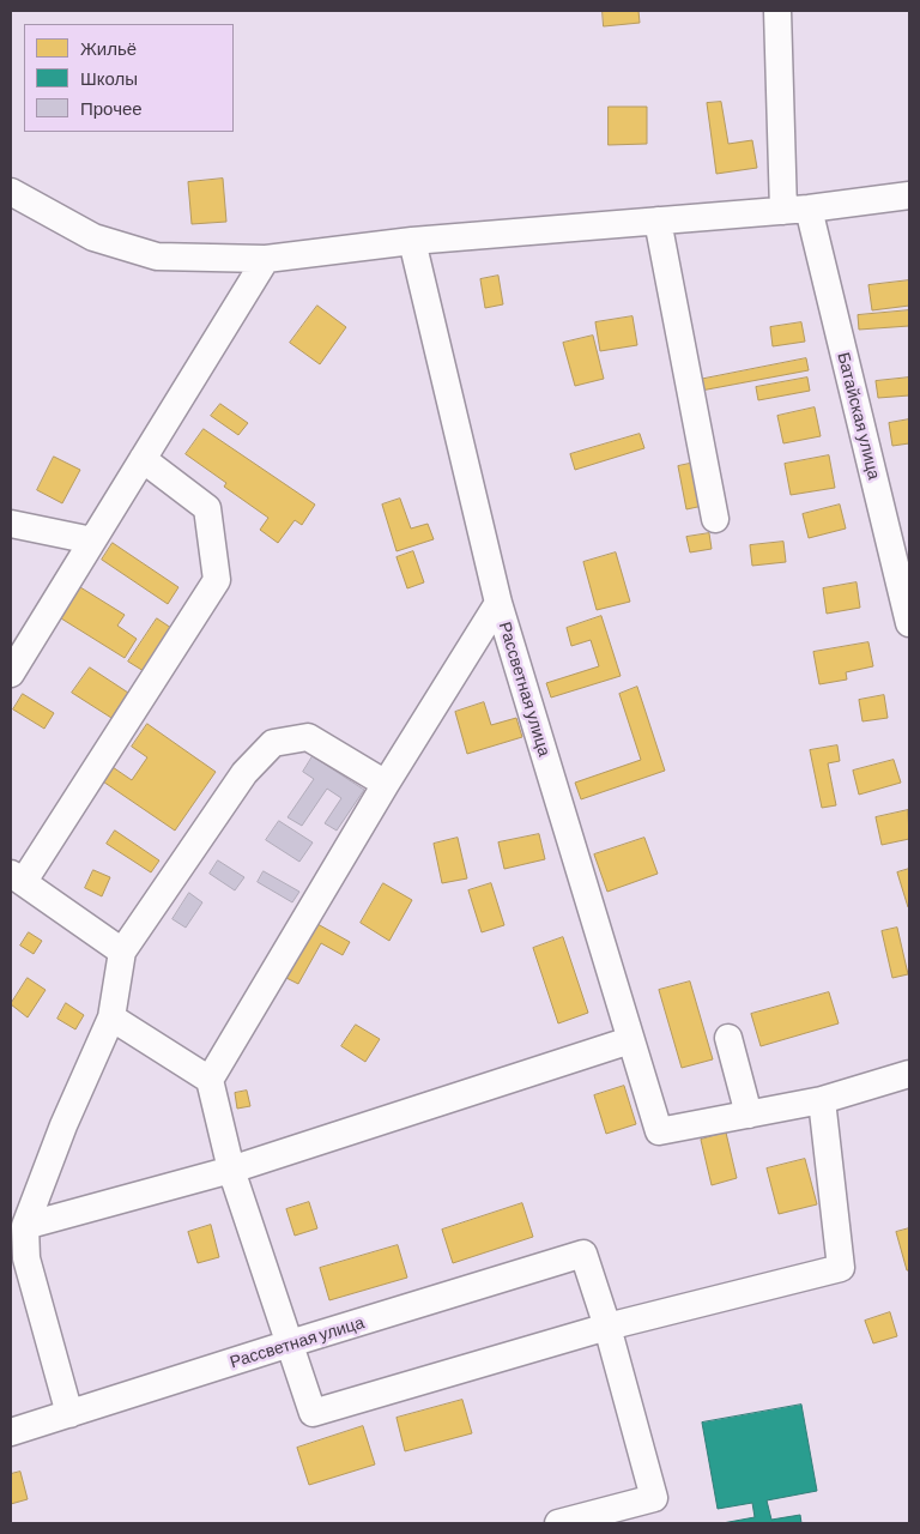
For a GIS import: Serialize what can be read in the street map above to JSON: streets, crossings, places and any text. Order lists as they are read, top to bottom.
{
  "streets": {
    "street": ["Батайская улица", "Рассветная улица"]
  },
  "legend": ["Жильё", "Школы", "Прочее"]
}
